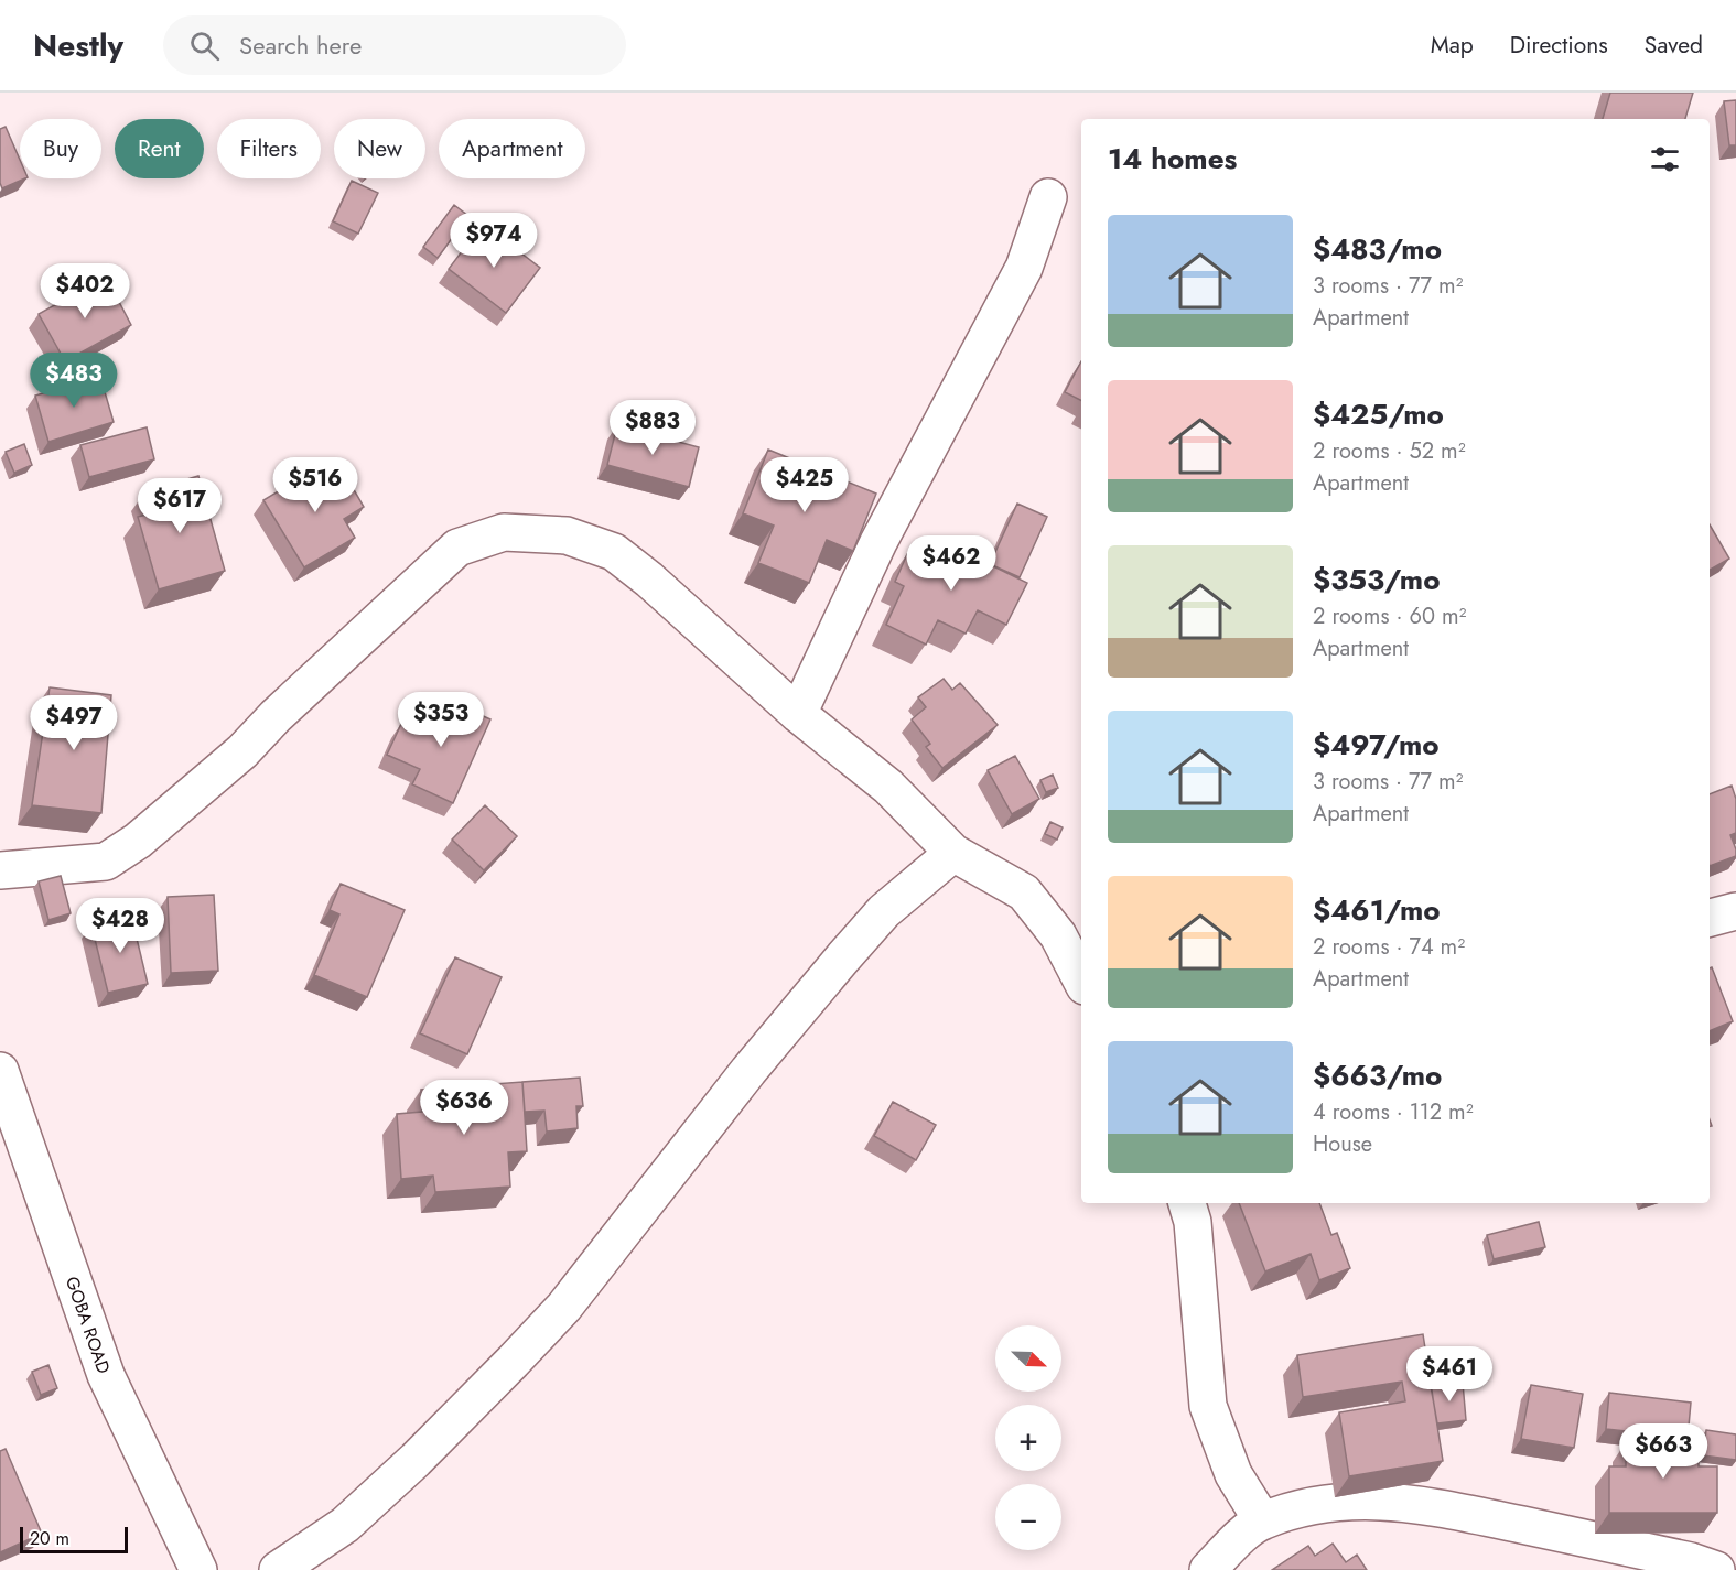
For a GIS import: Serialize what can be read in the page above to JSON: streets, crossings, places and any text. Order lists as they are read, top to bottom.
{
  "streets": {
    "street": ["GOBA ROAD"]
  },
  "scale_bar": "20 m",
  "north": "bottom right",
  "page": {
    "header": "Nestly",
    "search": "Search here",
    "nav": ["Map", "Directions", "Saved"],
    "chip": [
      "Buy",
      "Rent",
      "Filters",
      "New",
      "Apartment"
    ],
    "heading": "14 homes",
    "list": [
      {
        "name": "$483/mo",
        "note": "3 rooms · 77 m² · Apartment"
      },
      {
        "name": "$425/mo",
        "note": "2 rooms · 52 m² · Apartment"
      },
      {
        "name": "$353/mo",
        "note": "2 rooms · 60 m² · Apartment"
      },
      {
        "name": "$497/mo",
        "note": "3 rooms · 77 m² · Apartment"
      },
      {
        "name": "$461/mo",
        "note": "2 rooms · 74 m² · Apartment"
      },
      {
        "name": "$663/mo",
        "note": "4 rooms · 112 m² · House"
      }
    ],
    "price": [
      "$974",
      "$402",
      "$483",
      "$883",
      "$516",
      "$425",
      "$617",
      "$462",
      "$353",
      "$497",
      "$428",
      "$636",
      "$461",
      "$663"
    ],
    "map_buttons": ["+", "−"],
    "scale": "20 m"
  }
}
